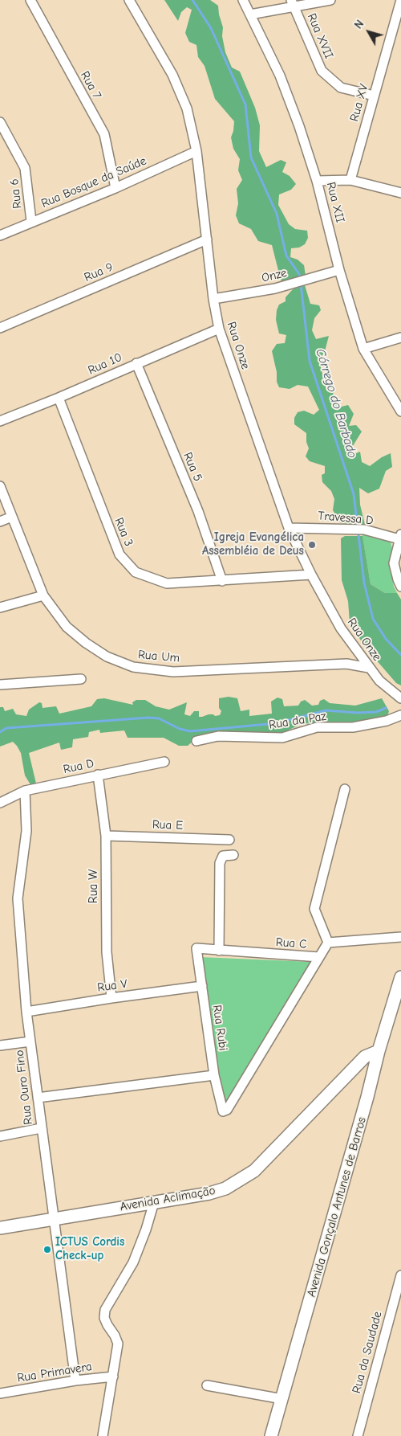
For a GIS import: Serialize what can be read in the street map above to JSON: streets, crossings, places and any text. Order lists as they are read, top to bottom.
{
  "streets": {
    "main road": ["Avenida Aclimação", "Avenida Gonçalo Antunes de Barros"],
    "street": [
      "Rua XVII",
      "Rua 7",
      "Rua XV",
      "Rua Bosque da Saúde",
      "Rua 6",
      "Rua XII",
      "Rua 9",
      "Onze",
      "Rua Onze",
      "Rua 10",
      "Rua 5",
      "Travessa D",
      "Rua 3",
      "Rua Um",
      "Rua da Paz",
      "Rua D",
      "Rua E",
      "Rua W",
      "Rua C",
      "Rua V",
      "Rua Rubi",
      "Rua Ouro Fino",
      "Rua da Saudade",
      "Rua Primavera"
    ]
  },
  "crossings": [
    ["Rua XVII", "Rua XV"],
    ["Rua 7", "Rua Bosque da Saúde"],
    ["Rua Bosque da Saúde", "Rua 6"],
    ["Rua Bosque da Saúde", "Rua Onze"],
    ["Rua XII", "Onze"],
    ["Rua 9", "Rua Onze"],
    ["Onze", "Rua Onze"],
    ["Rua Onze", "Rua 10"],
    ["Rua Onze", "Travessa D"],
    ["Rua Onze", "Rua 3"],
    ["Rua Onze", "Rua Um"],
    ["Rua 10", "Rua 5"],
    ["Rua 10", "Rua 3"],
    ["Rua 5", "Rua 3"],
    ["Rua D", "Rua W"],
    ["Rua D", "Rua Ouro Fino"],
    ["Rua E", "Rua W"],
    ["Rua W", "Rua V"],
    ["Rua C", "Rua Rubi"],
    ["Rua V", "Rua Rubi"],
    ["Rua V", "Rua Ouro Fino"],
    ["Rua Ouro Fino", "Avenida Aclimação"],
    ["Rua Ouro Fino", "Rua Primavera"],
    ["Avenida Aclimação", "Avenida Gonçalo Antunes de Barros"]
  ],
  "water": ["Córrego do Barbado"],
  "places": ["Igreja Evangélica Assembléia de Deus", "ICTUS Cordis Check-up"],
  "north": "top left"
}
